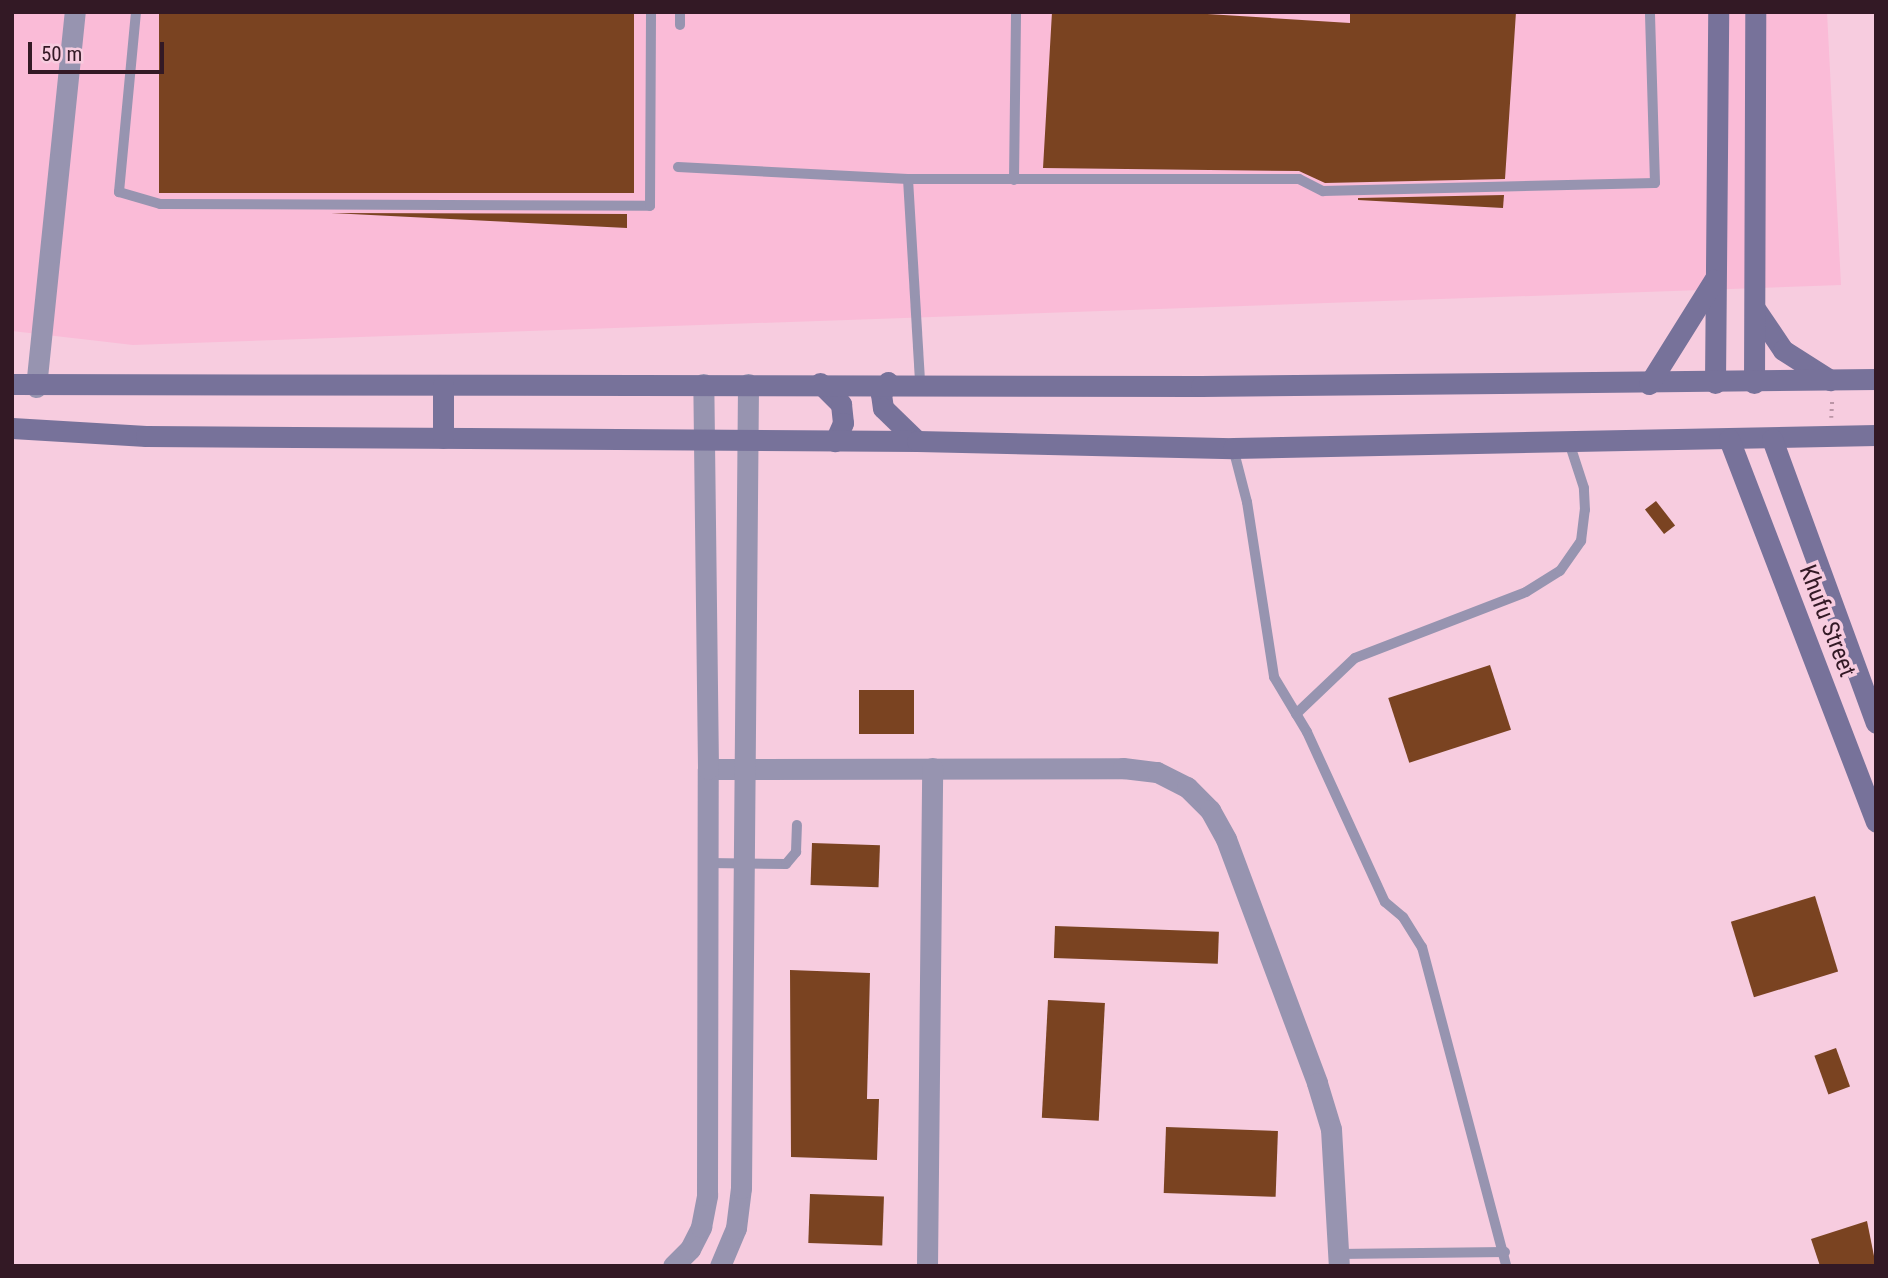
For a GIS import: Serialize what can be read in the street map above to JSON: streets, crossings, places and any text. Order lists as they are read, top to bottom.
{
  "streets": {
    "street": ["Khufu Street"]
  },
  "scale_bar": "50 m"
}
